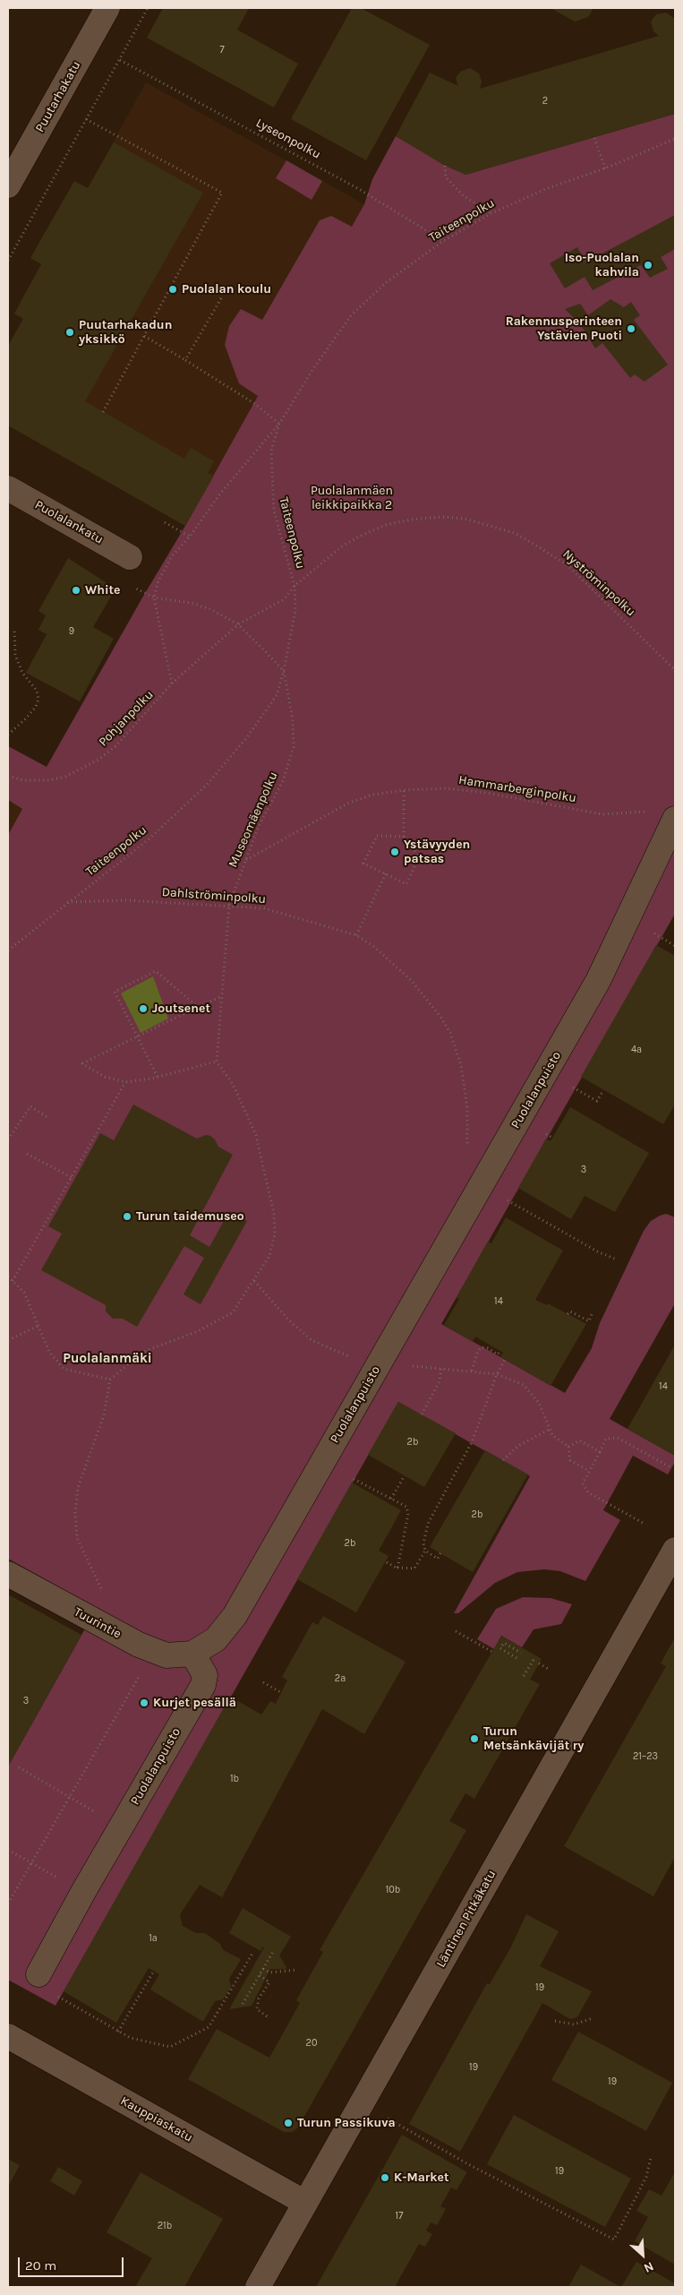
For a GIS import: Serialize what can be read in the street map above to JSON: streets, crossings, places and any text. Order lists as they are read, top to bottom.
{
  "streets": {
    "street": [
      "Puutarhakatu",
      "Puolalankatu",
      "Puolalanpuisto",
      "Tuurintie",
      "Läntinen Pitkäkatu",
      "Kauppiaskatu"
    ],
    "path": [
      "Lyseonpolku",
      "Taiteenpolku",
      "Nyströminpolku",
      "Pohjanpolku",
      "Hammarberginpolku",
      "Museomäenpolku",
      "Dahlströminpolku"
    ]
  },
  "crossings": [
    ["Lyseonpolku", "Taiteenpolku"],
    ["Taiteenpolku", "Nyströminpolku"],
    ["Taiteenpolku", "Museomäenpolku"],
    ["Taiteenpolku", "Dahlströminpolku"],
    ["Nyströminpolku", "Pohjanpolku"],
    ["Hammarberginpolku", "Museomäenpolku"],
    ["Museomäenpolku", "Dahlströminpolku"],
    ["Dahlströminpolku", "Puolalanpuisto"],
    ["Puolalanpuisto", "Tuurintie"],
    ["Läntinen Pitkäkatu", "Kauppiaskatu"]
  ],
  "districts": ["Puolalanmäki"],
  "parks": ["Puolalanmäen leikkipaikka 2"],
  "places": [
    "Iso-Puolalan kahvila",
    "Puolalan koulu",
    "Rakennusperinteen Ystävien Puoti",
    "Puutarhakadun yksikkö",
    "White",
    "Ystävyyden patsas",
    "Joutsenet",
    "Turun taidemuseo",
    "Kurjet pesällä",
    "Turun Metsänkävijät ry",
    "Turun Passikuva",
    "K-Market"
  ],
  "house_numbers": [
    "7",
    "2",
    "9",
    "4a",
    "3",
    "14",
    "14",
    "2b",
    "2b",
    "2b",
    "2a",
    "3",
    "21–23",
    "1b",
    "10b",
    "1a",
    "19",
    "20",
    "19",
    "19",
    "19",
    "17",
    "21b"
  ],
  "scale_bar": "20 m",
  "north": "bottom right"
}
